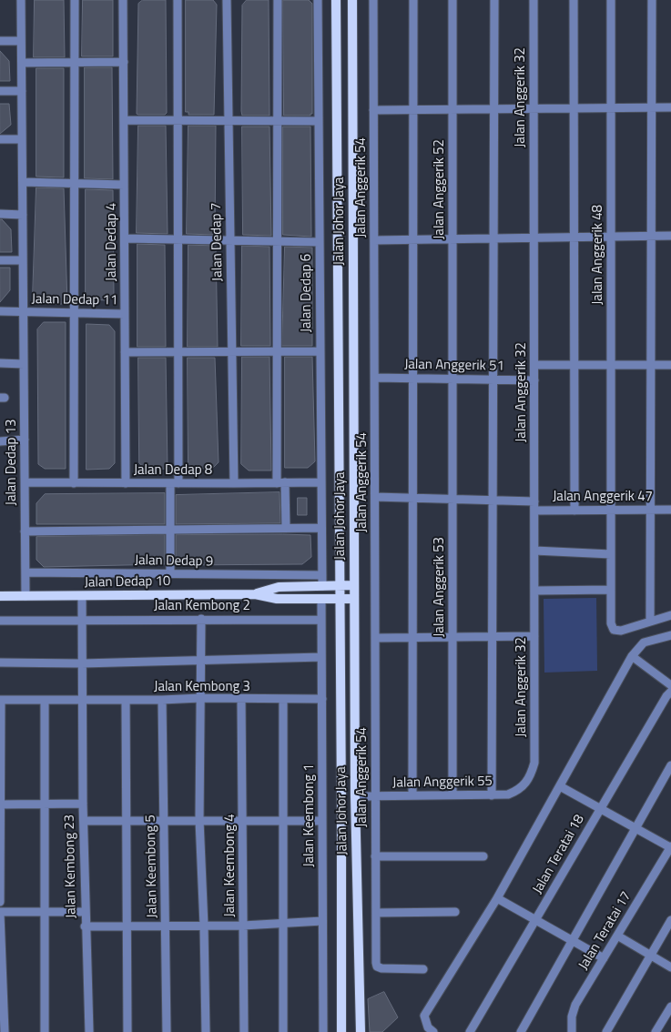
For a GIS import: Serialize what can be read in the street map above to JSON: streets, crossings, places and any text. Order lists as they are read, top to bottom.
{
  "streets": {
    "main road": ["Jalan Johor Jaya", "Jalan Dedap 10"],
    "street": [
      "Jalan Anggerik 32",
      "Jalan Anggerik 54",
      "Jalan Anggerik 52",
      "Jalan Dedap 4",
      "Jalan Dedap 7",
      "Jalan Anggerik 48",
      "Jalan Dedap 6",
      "Jalan Dedap 11",
      "Jalan Anggerik 51",
      "Jalan Dedap 13",
      "Jalan Dedap 8",
      "Jalan Anggerik 47",
      "Jalan Dedap 9",
      "Jalan Anggerik 53",
      "Jalan Kembong 2",
      "Jalan Kembong 3",
      "Jalan Anggerik 55",
      "Jalan Keembong 1",
      "Jalan Teratai 18",
      "Jalan Keembong 4",
      "Jalan Kembong 23",
      "Jalan Keembong 5",
      "Jalan Teratai 17"
    ]
  },
  "crossings": [
    ["Jalan Anggerik 32", "Jalan Anggerik 51"],
    ["Jalan Anggerik 32", "Jalan Anggerik 47"],
    ["Jalan Anggerik 32", "Jalan Anggerik 55"],
    ["Jalan Anggerik 54", "Jalan Anggerik 51"],
    ["Jalan Anggerik 54", "Jalan Anggerik 47"],
    ["Jalan Anggerik 54", "Jalan Anggerik 55"],
    ["Jalan Anggerik 52", "Jalan Anggerik 51"],
    ["Jalan Anggerik 52", "Jalan Anggerik 53"],
    ["Jalan Johor Jaya", "Jalan Dedap 10"],
    ["Jalan Johor Jaya", "Jalan Anggerik 55"],
    ["Jalan Dedap 4", "Jalan Dedap 11"],
    ["Jalan Dedap 4", "Jalan Dedap 8"],
    ["Jalan Dedap 7", "Jalan Dedap 8"],
    ["Jalan Anggerik 48", "Jalan Anggerik 47"],
    ["Jalan Dedap 6", "Jalan Dedap 8"],
    ["Jalan Dedap 6", "Jalan Dedap 9"],
    ["Jalan Dedap 6", "Jalan Dedap 10"],
    ["Jalan Dedap 11", "Jalan Dedap 13"],
    ["Jalan Anggerik 51", "Jalan Anggerik 53"],
    ["Jalan Dedap 13", "Jalan Dedap 8"],
    ["Jalan Dedap 13", "Jalan Dedap 9"],
    ["Jalan Dedap 13", "Jalan Dedap 10"],
    ["Jalan Anggerik 47", "Jalan Anggerik 53"],
    ["Jalan Dedap 10", "Jalan Keembong 1"],
    ["Jalan Dedap 10", "Jalan Kembong 23"],
    ["Jalan Anggerik 53", "Jalan Anggerik 55"],
    ["Jalan Kembong 2", "Jalan Keembong 1"],
    ["Jalan Kembong 2", "Jalan Kembong 23"],
    ["Jalan Kembong 3", "Jalan Keembong 1"],
    ["Jalan Kembong 3", "Jalan Keembong 4"],
    ["Jalan Kembong 3", "Jalan Kembong 23"],
    ["Jalan Kembong 3", "Jalan Keembong 5"]
  ]
}
